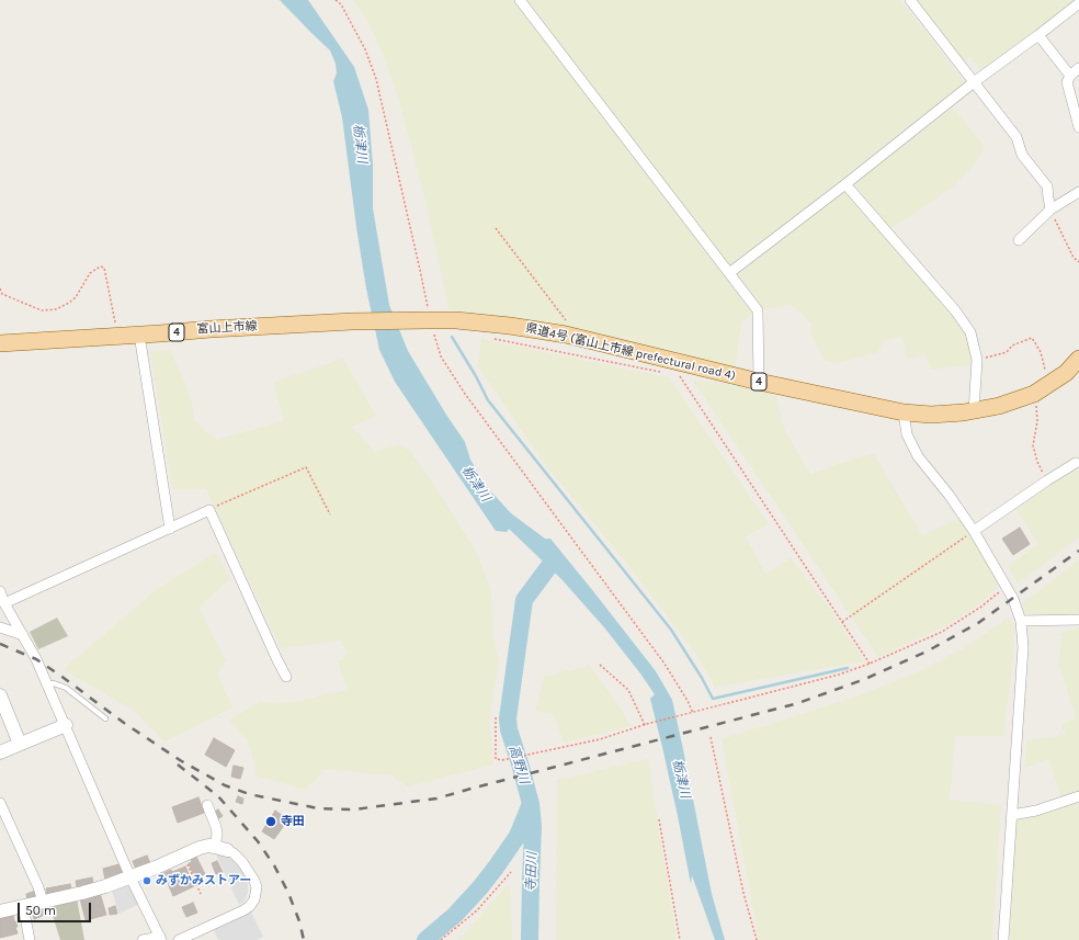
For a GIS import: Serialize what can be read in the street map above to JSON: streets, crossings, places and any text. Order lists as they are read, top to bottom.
{
  "streets": {
    "main road": ["富山上市線", "4", "県道4号 (富山上市線 prefectural road 4)"]
  },
  "crossings": [
    ["富山上市線", "県道4号 (富山上市線 prefectural road 4)"]
  ],
  "water": ["栃津川", "高野川", "寺田川"],
  "places": ["寺田", "みずかみストアー"],
  "scale_bar": "50 m"
}
